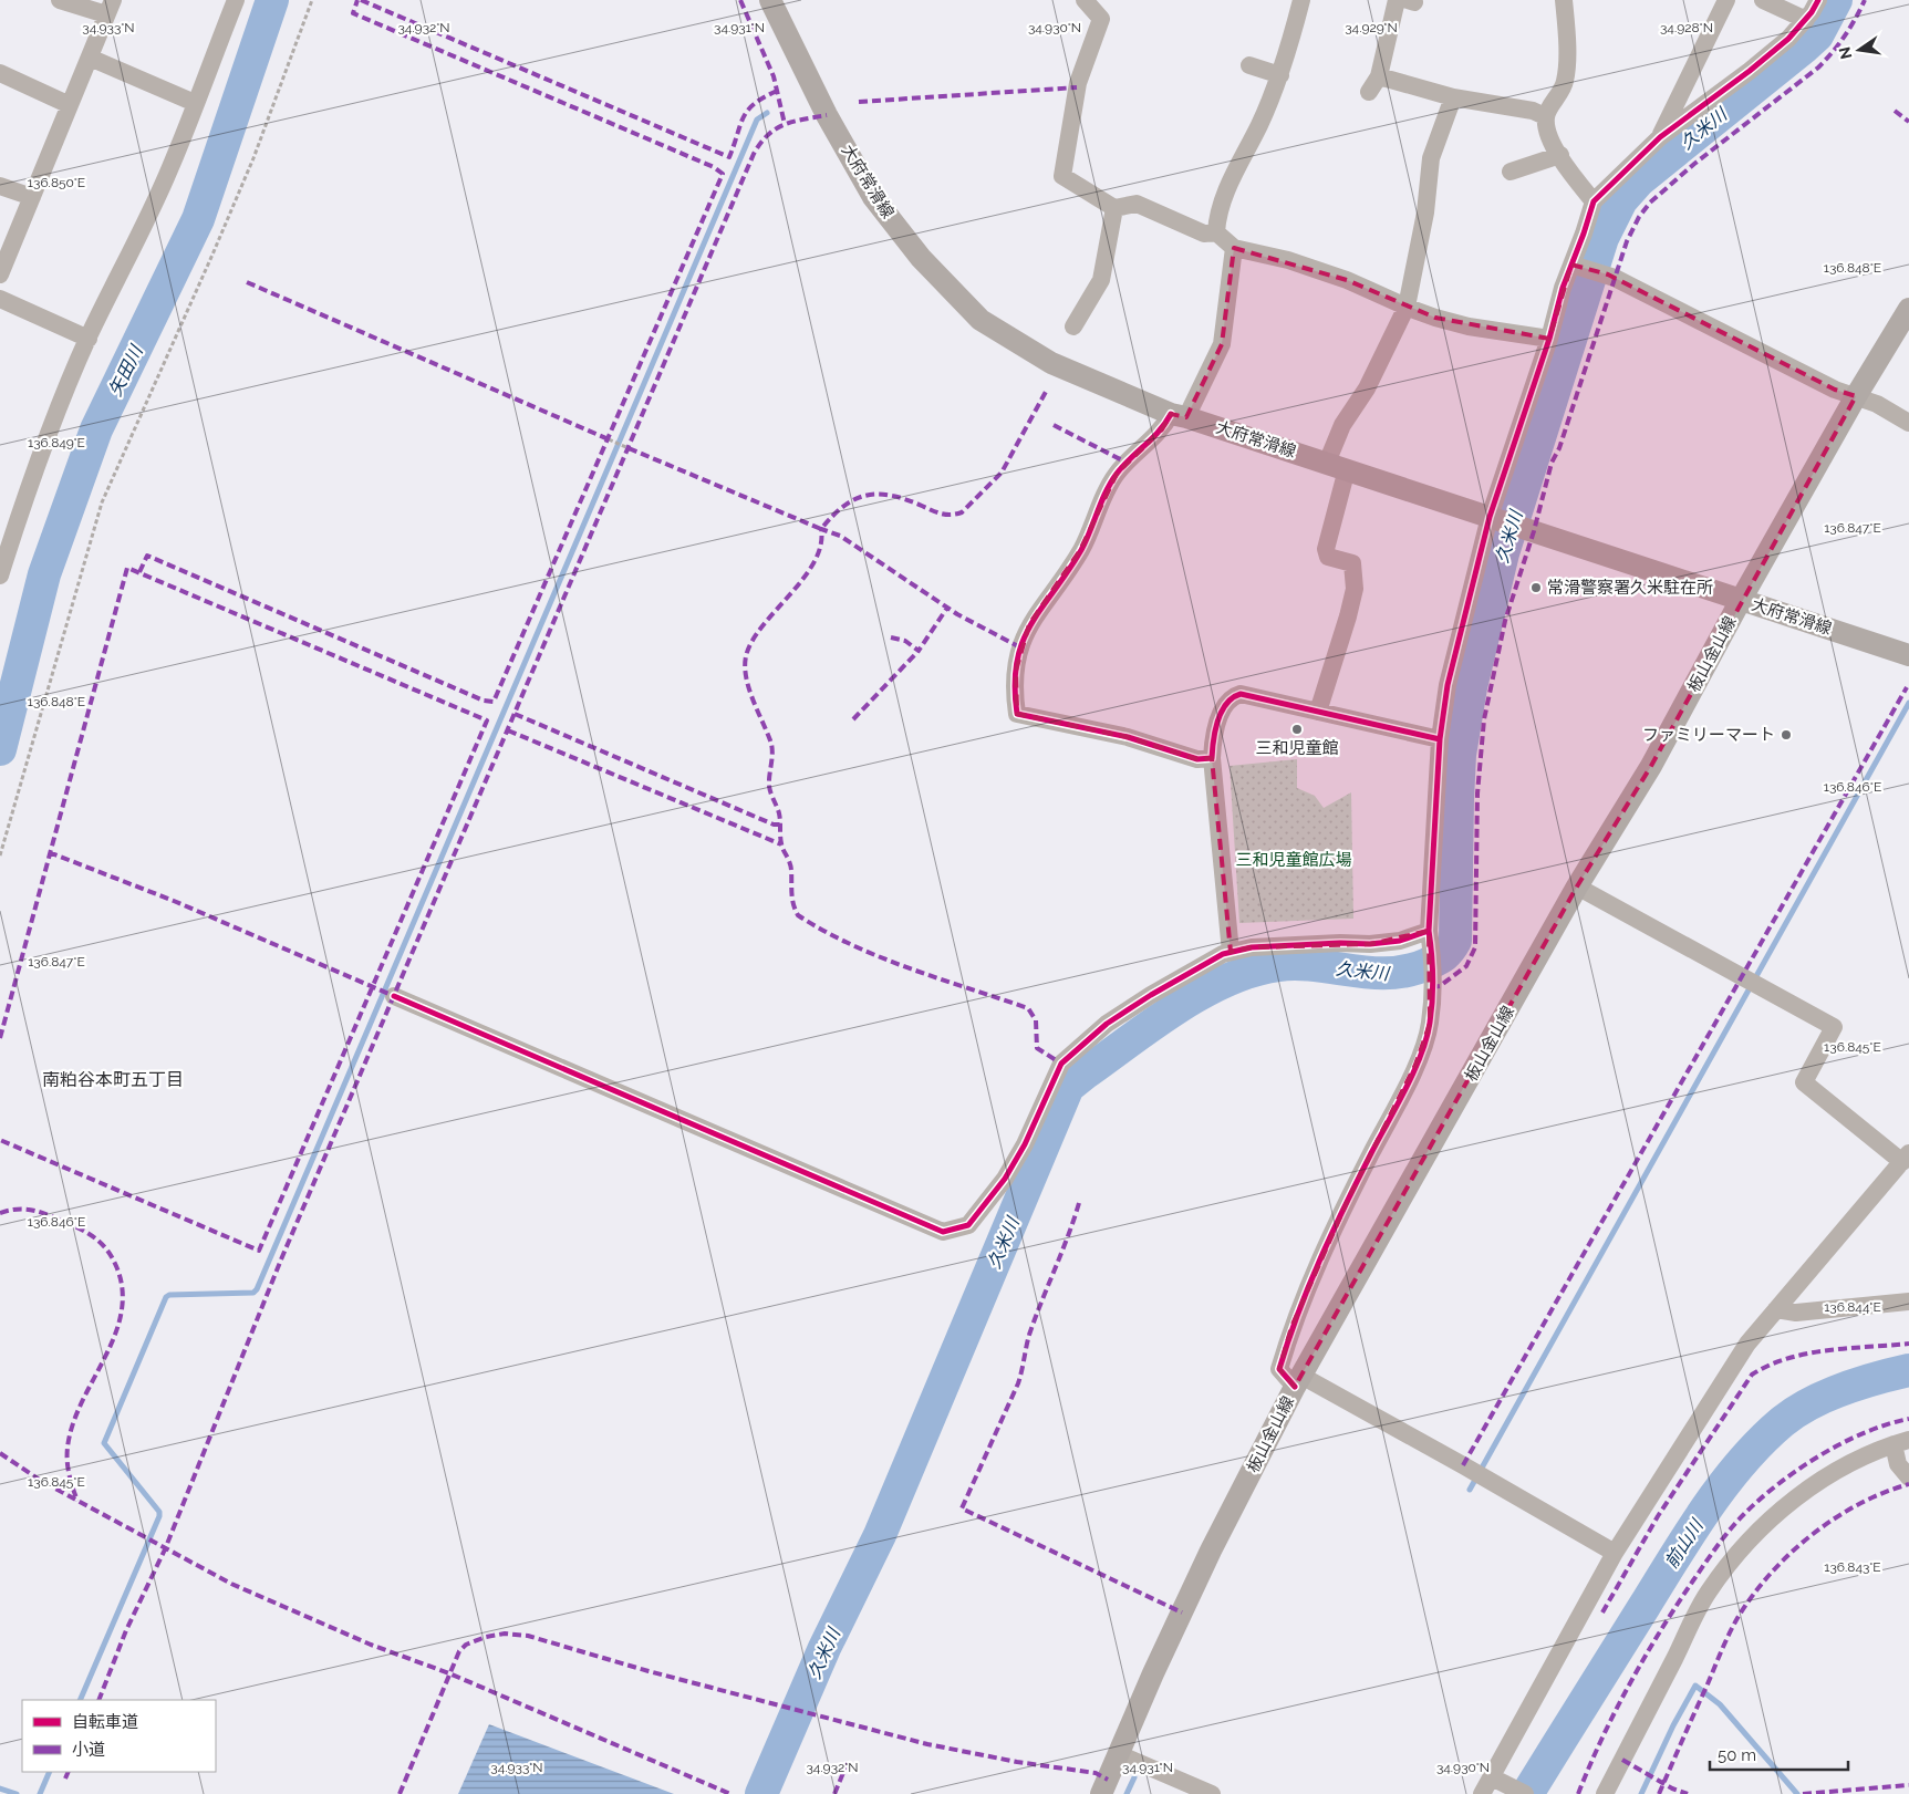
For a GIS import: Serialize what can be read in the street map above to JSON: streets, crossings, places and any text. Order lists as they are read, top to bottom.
{
  "streets": {
    "main road": ["大府常滑線", "板山金山線"]
  },
  "crossings": [
    ["大府常滑線", "板山金山線"]
  ],
  "districts": ["南粕谷本町五丁目"],
  "water": ["久米川", "矢田川", "前山川"],
  "parks": ["三和児童館広場"],
  "places": ["常滑警察署久米駐在所", "三和児童館", "ファミリーマート"],
  "legend": ["自転車道", "小道"],
  "scale_bar": "50 m",
  "north": "left",
  "coordinates": [
    "34.933°N",
    "34.932°N",
    "34.931°N",
    "34.930°N",
    "34.929°N",
    "34.928°N",
    "136.850°E",
    "136.848°E",
    "136.849°E",
    "136.847°E",
    "136.846°E",
    "136.845°E",
    "136.844°E",
    "136.843°E"
  ]
}
